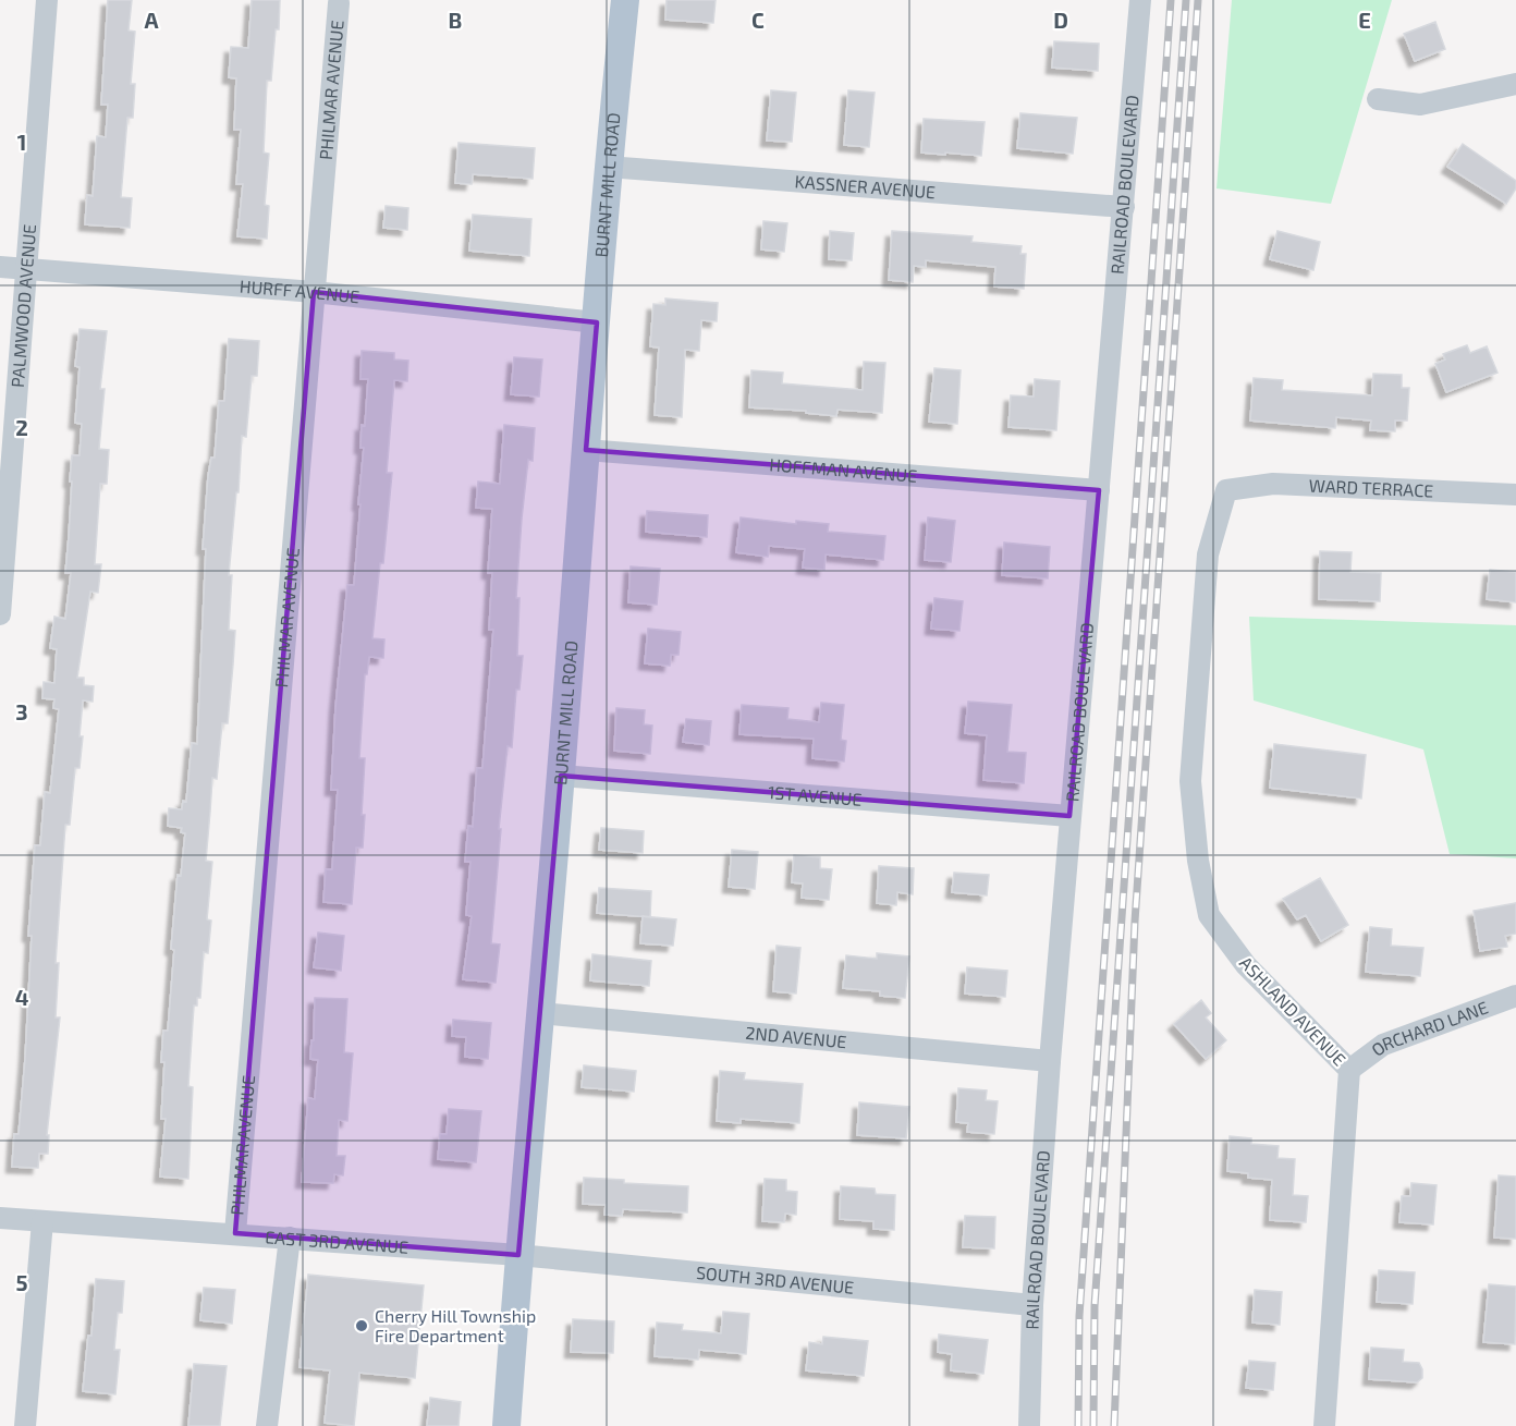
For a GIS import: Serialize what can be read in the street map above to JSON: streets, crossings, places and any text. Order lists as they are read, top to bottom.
{
  "streets": {
    "main road": ["BURNT MILL ROAD"],
    "street": [
      "PHILMAR AVENUE",
      "RAILROAD BOULEVARD",
      "KASSNER AVENUE",
      "HURFF AVENUE",
      "PALMWOOD AVENUE",
      "HOFFMAN AVENUE",
      "WARD TERRACE",
      "1ST AVENUE",
      "ASHLAND AVENUE",
      "ORCHARD LANE",
      "2ND AVENUE",
      "EAST 3RD AVENUE",
      "SOUTH 3RD AVENUE"
    ]
  },
  "crossings": [
    ["PHILMAR AVENUE", "HURFF AVENUE"],
    ["PHILMAR AVENUE", "EAST 3RD AVENUE"],
    ["BURNT MILL ROAD", "KASSNER AVENUE"],
    ["BURNT MILL ROAD", "HURFF AVENUE"],
    ["BURNT MILL ROAD", "HOFFMAN AVENUE"],
    ["BURNT MILL ROAD", "1ST AVENUE"],
    ["BURNT MILL ROAD", "2ND AVENUE"],
    ["BURNT MILL ROAD", "EAST 3RD AVENUE"],
    ["BURNT MILL ROAD", "SOUTH 3RD AVENUE"],
    ["RAILROAD BOULEVARD", "KASSNER AVENUE"],
    ["RAILROAD BOULEVARD", "HOFFMAN AVENUE"],
    ["RAILROAD BOULEVARD", "1ST AVENUE"],
    ["RAILROAD BOULEVARD", "2ND AVENUE"],
    ["RAILROAD BOULEVARD", "SOUTH 3RD AVENUE"],
    ["HURFF AVENUE", "PALMWOOD AVENUE"],
    ["WARD TERRACE", "ASHLAND AVENUE"],
    ["ASHLAND AVENUE", "ORCHARD LANE"],
    ["EAST 3RD AVENUE", "SOUTH 3RD AVENUE"]
  ],
  "places": ["Cherry Hill Township Fire Department"],
  "grid": {
    "columns": [
      "A",
      "B",
      "C",
      "D",
      "E"
    ],
    "rows": [
      "1",
      "2",
      "3",
      "4",
      "5"
    ]
  }
}
